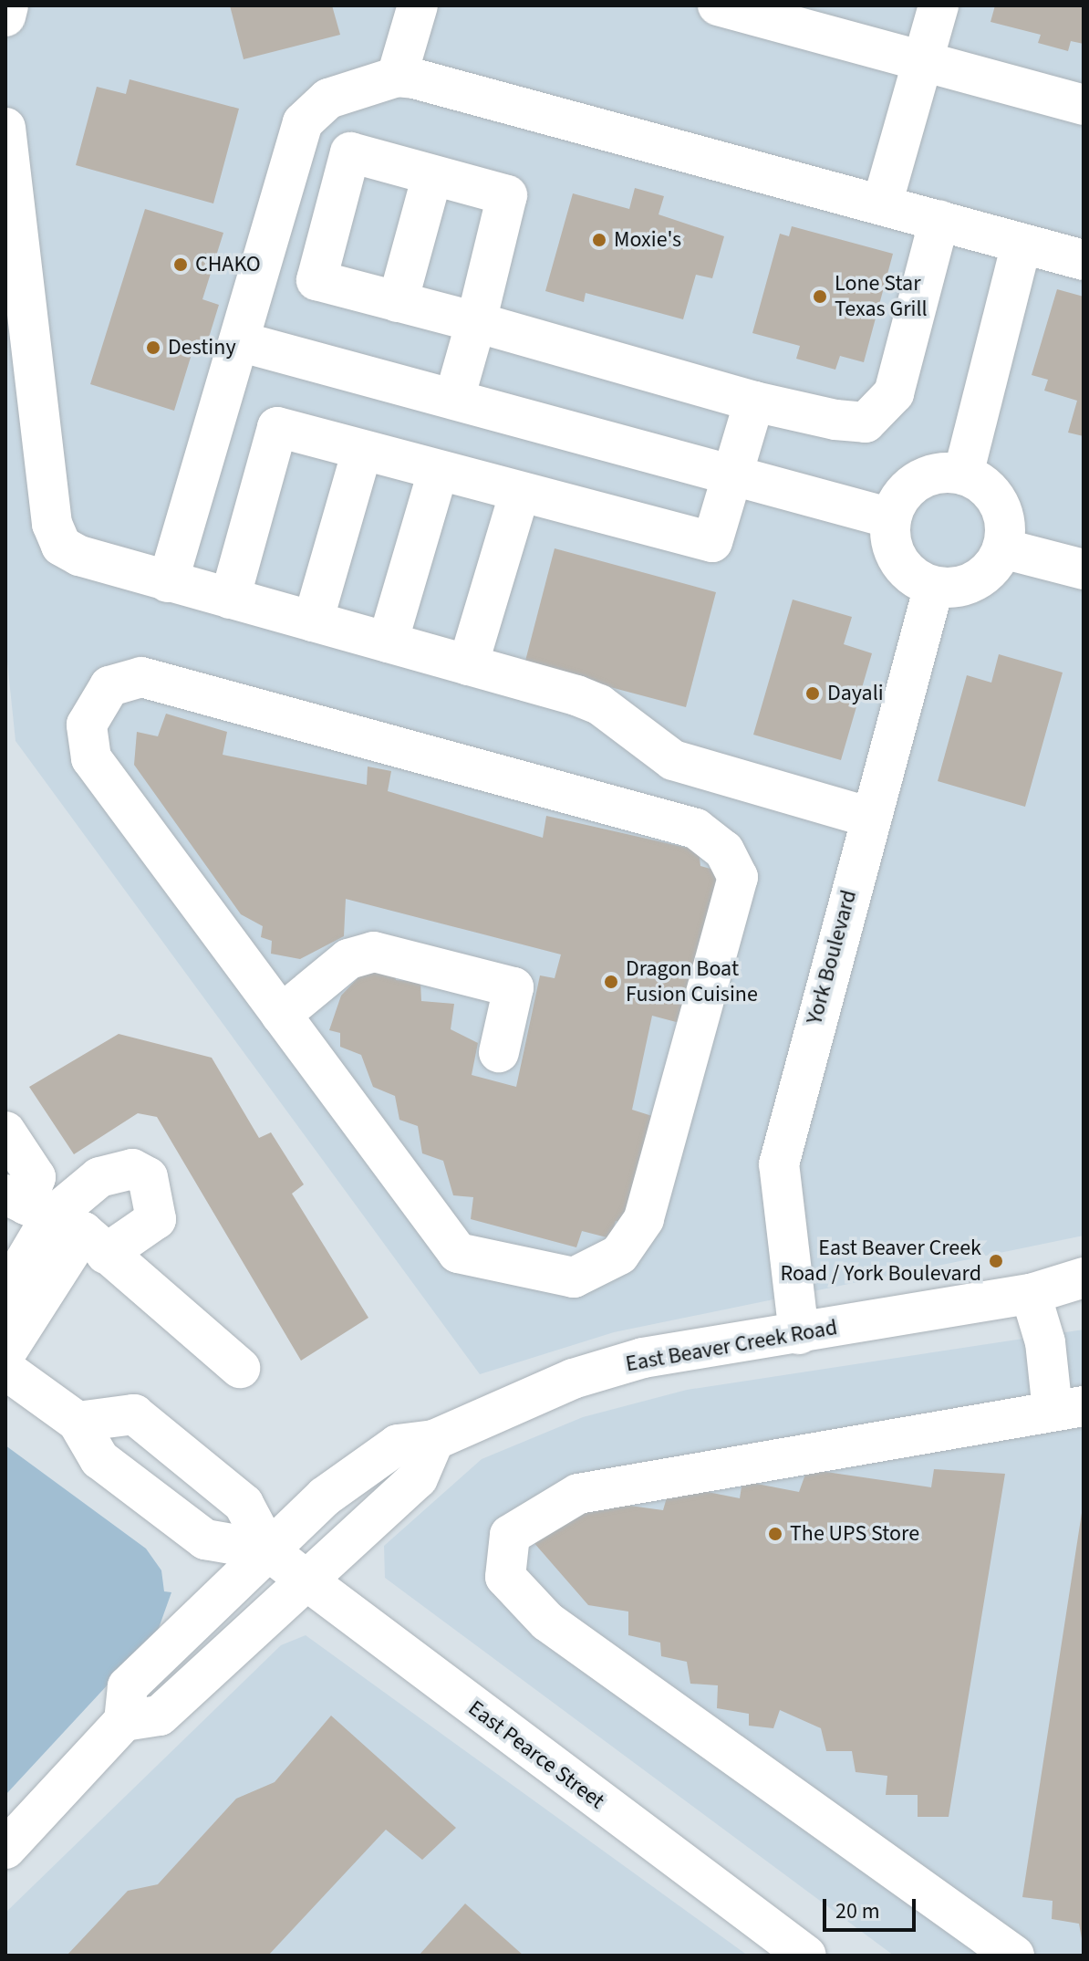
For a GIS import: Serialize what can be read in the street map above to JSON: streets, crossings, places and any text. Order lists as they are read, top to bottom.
{
  "streets": {
    "street": ["York Boulevard", "East Beaver Creek Road", "East Pearce Street"]
  },
  "crossings": [
    ["York Boulevard", "East Beaver Creek Road"],
    ["East Beaver Creek Road", "East Pearce Street"]
  ],
  "places": [
    "Moxie's",
    "CHAKO",
    "Lone Star Texas Grill",
    "Destiny",
    "Dayali",
    "Dragon Boat Fusion Cuisine",
    "East Beaver Creek Road / York Boulevard",
    "The UPS Store"
  ],
  "scale_bar": "20 m"
}
